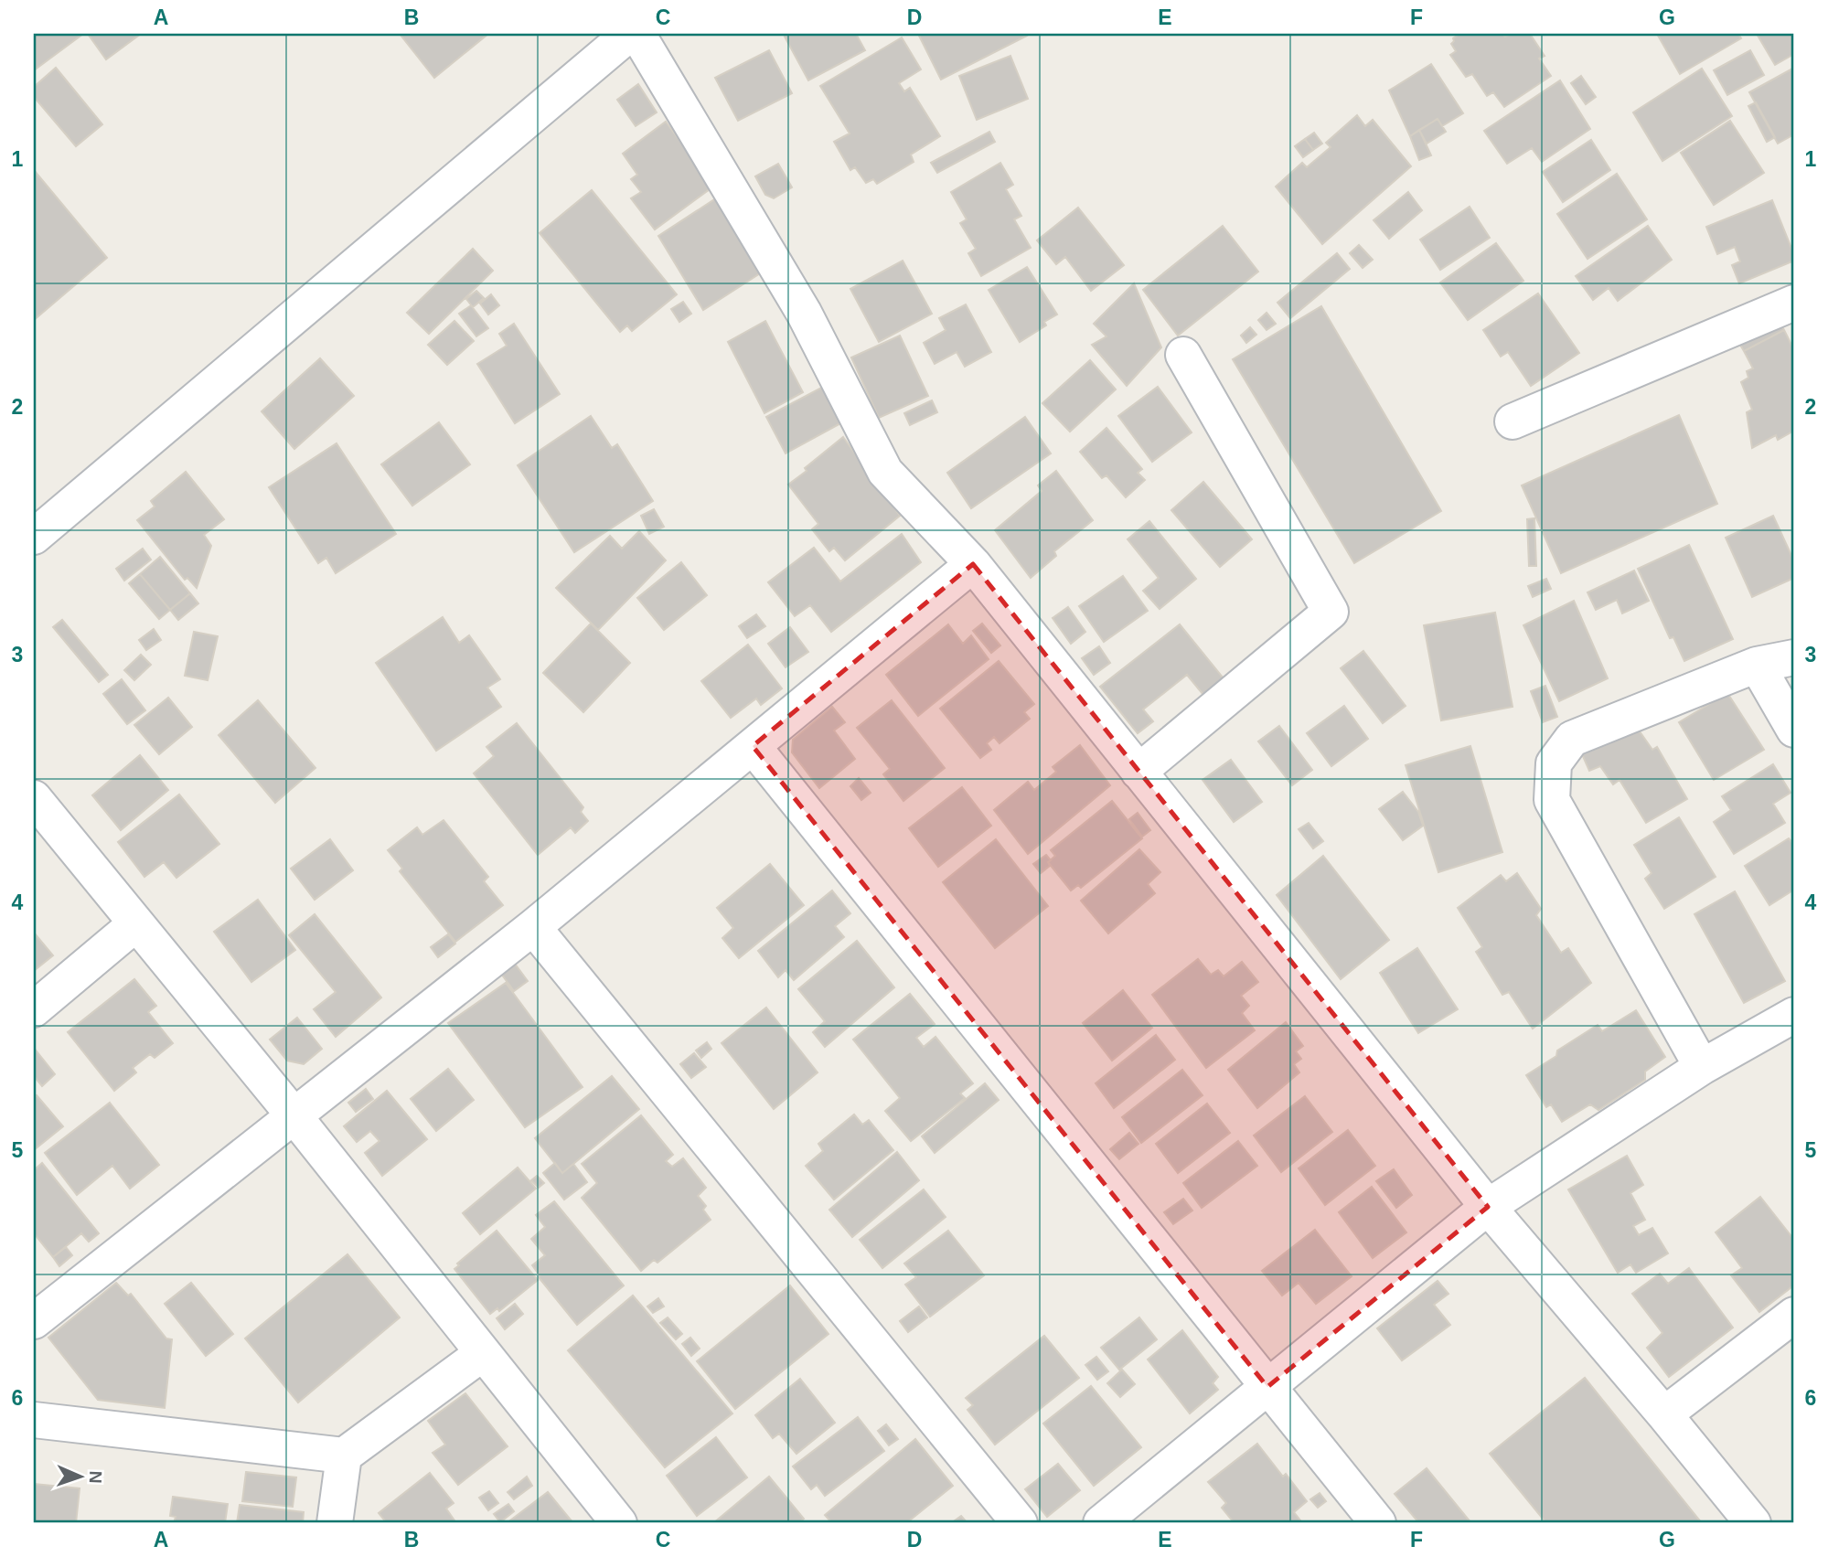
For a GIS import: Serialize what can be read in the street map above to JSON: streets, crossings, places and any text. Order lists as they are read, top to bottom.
{
  "north": "right",
  "grid": {
    "columns": [
      "A",
      "B",
      "C",
      "D",
      "E",
      "F",
      "G"
    ],
    "rows": [
      "1",
      "2",
      "3",
      "4",
      "5",
      "6"
    ]
  }
}
